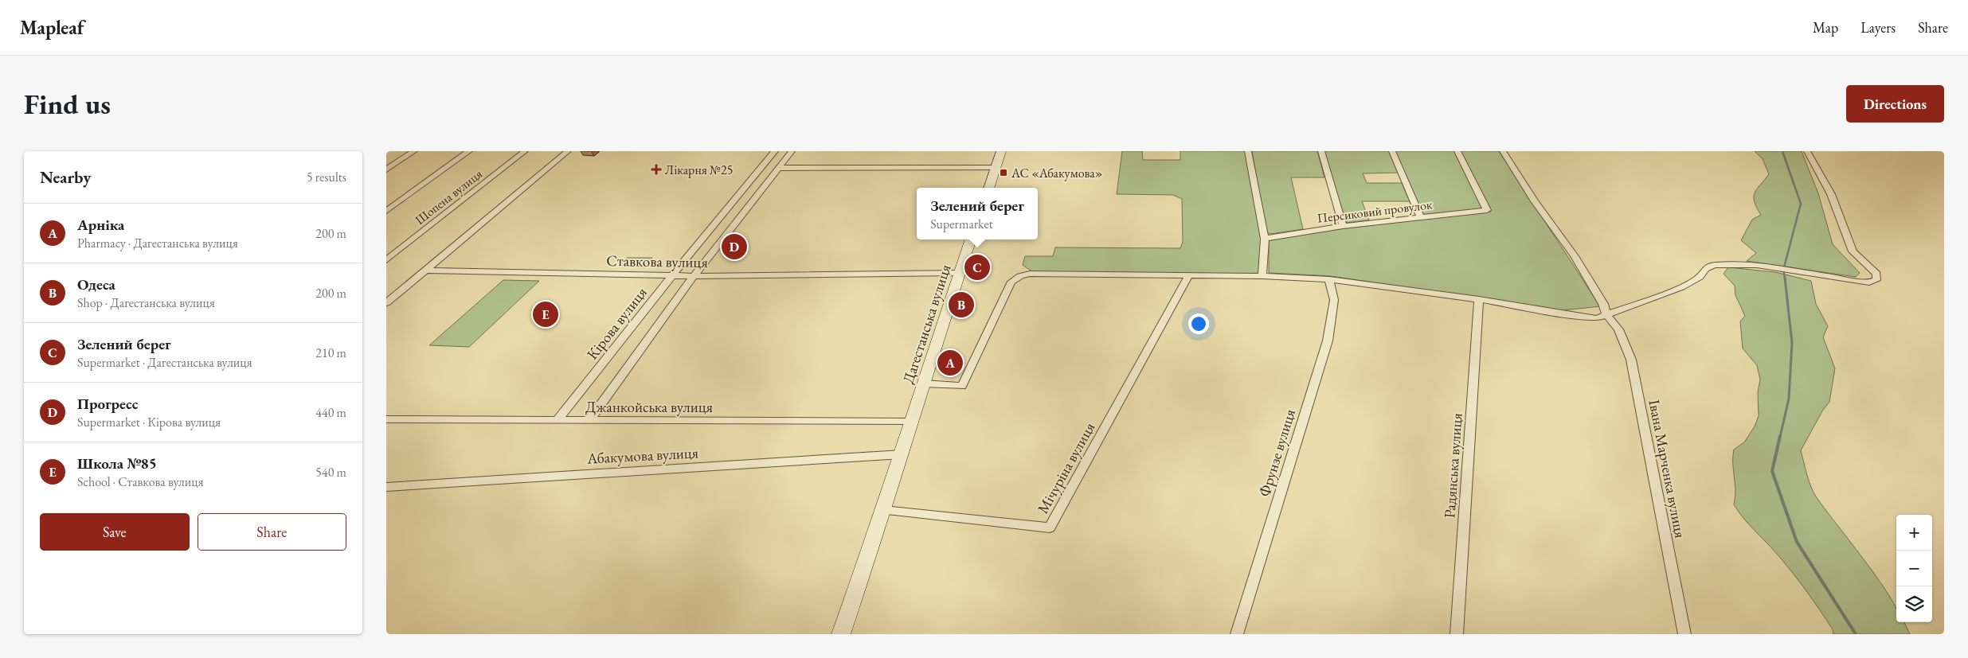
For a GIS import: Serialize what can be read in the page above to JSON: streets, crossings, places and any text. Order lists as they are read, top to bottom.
{
  "streets": {
    "street": [
      "Шопена вулиця",
      "Персиковий провулок",
      "Ставкова вулиця",
      "Кірова вулиця",
      "Дагестанська вулиця",
      "Джанкойська вулиця",
      "Фрунзе вулиця",
      "Абакумова вулиця",
      "Радянська вулиця",
      "Мічуріна вулиця",
      "Івана Марченка вулиця"
    ]
  },
  "crossings": [
    ["Ставкова вулиця", "Кірова вулиця"],
    ["Ставкова вулиця", "Дагестанська вулиця"],
    ["Кірова вулиця", "Джанкойська вулиця"],
    ["Дагестанська вулиця", "Джанкойська вулиця"],
    ["Дагестанська вулиця", "Абакумова вулиця"],
    ["Дагестанська вулиця", "Мічуріна вулиця"]
  ],
  "places": {
    "health": ["Лікарня №25"],
    "transit": ["АС «Абакумова»"]
  },
  "page": {
    "header": "Mapleaf",
    "nav": ["Map", "Layers", "Share"],
    "buttons": [
      "Directions",
      ["Save", "Share"]
    ],
    "title": "Find us",
    "heading": ["Nearby", "5 results"],
    "popup": ["Зелений берег", "Supermarket"],
    "list": [
      {
        "mark": "A",
        "name": "Арніка",
        "note": "Pharmacy · Дагестанська вулиця",
        "value": "200 m"
      },
      {
        "mark": "B",
        "name": "Одеса",
        "note": "Shop · Дагестанська вулиця",
        "value": "200 m"
      },
      {
        "mark": "C",
        "name": "Зелений берег",
        "note": "Supermarket · Дагестанська вулиця",
        "value": "210 m"
      },
      {
        "mark": "D",
        "name": "Прогресс",
        "note": "Supermarket · Кірова вулиця",
        "value": "440 m"
      },
      {
        "mark": "E",
        "name": "Школа №85",
        "note": "School · Ставкова вулиця",
        "value": "540 m"
      }
    ],
    "pins": [
      "D",
      "C",
      "B",
      "E",
      "A"
    ],
    "map_buttons": ["+", "−"]
  }
}
